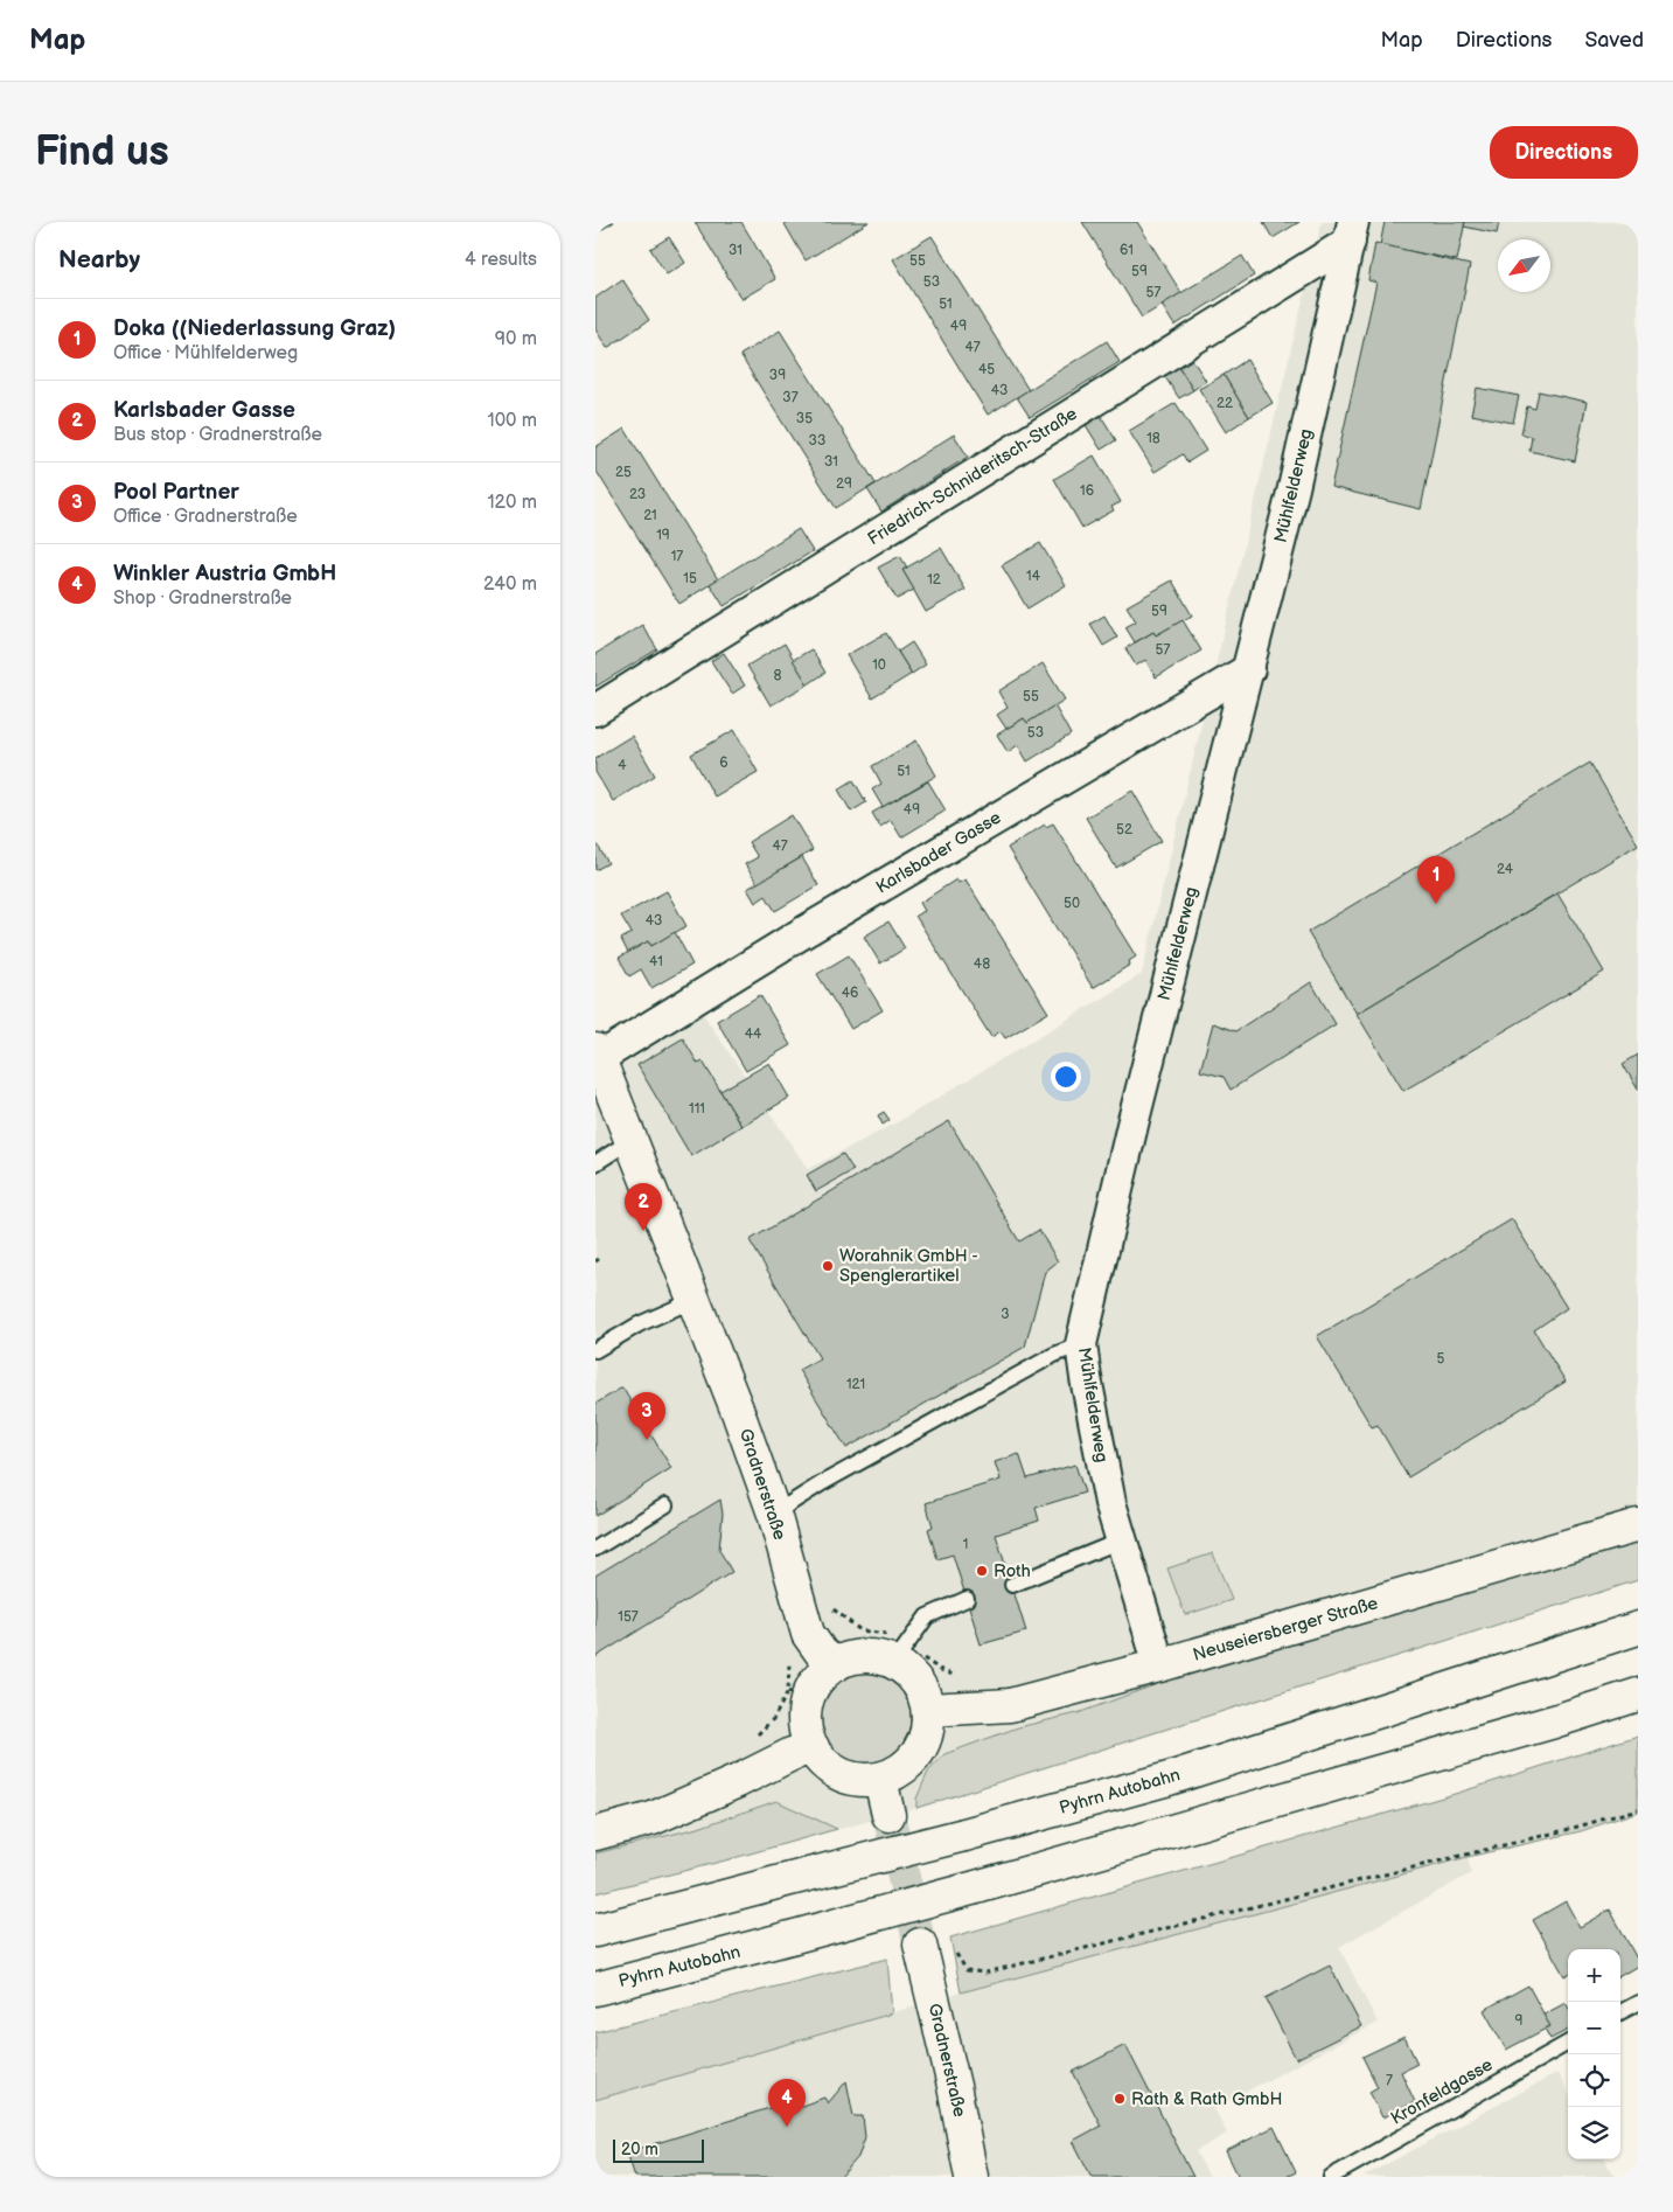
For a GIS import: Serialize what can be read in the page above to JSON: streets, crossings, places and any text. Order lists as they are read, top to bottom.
{
  "streets": {
    "main road": ["Gradnerstraße", "Neuseiersberger Straße", "Pyhrn Autobahn"],
    "street": ["Friedrich-Schnideritsch-Straße", "Mühlfelderweg", "Karlsbader Gasse"],
    "lane": ["Kronfeldgasse"]
  },
  "crossings": [
    ["Friedrich-Schnideritsch-Straße", "Mühlfelderweg"],
    ["Mühlfelderweg", "Karlsbader Gasse"],
    ["Mühlfelderweg", "Neuseiersberger Straße"],
    ["Karlsbader Gasse", "Gradnerstraße"],
    ["Gradnerstraße", "Neuseiersberger Straße"]
  ],
  "places": ["Worahnik GmbH - Spenglerartikel", "Roth", "Rath & Rath GmbH"],
  "house_numbers": [
    "31",
    "61",
    "55",
    "59",
    "53",
    "57",
    "51",
    "49",
    "47",
    "45",
    "39",
    "43",
    "37",
    "22",
    "35",
    "18",
    "33",
    "31",
    "25",
    "29",
    "16",
    "23",
    "21",
    "19",
    "17",
    "14",
    "15",
    "12",
    "59",
    "57",
    "10",
    "8",
    "55",
    "53",
    "6",
    "4",
    "51",
    "49",
    "52",
    "47",
    "24",
    "50",
    "43",
    "41",
    "48",
    "46",
    "44",
    "111",
    "3",
    "5",
    "121",
    "1",
    "157",
    "9",
    "7"
  ],
  "scale_bar": "20 m",
  "north": "bottom left",
  "page": {
    "header": "Map",
    "nav": ["Map", "Directions", "Saved"],
    "buttons": "Directions",
    "title": "Find us",
    "heading": ["Nearby", "4 results"],
    "list": [
      {
        "mark": "1",
        "name": "Doka ((Niederlassung Graz)",
        "note": "Office · Mühlfelderweg",
        "value": "90 m"
      },
      {
        "mark": "2",
        "name": "Karlsbader Gasse",
        "note": "Bus stop · Gradnerstraße",
        "value": "100 m"
      },
      {
        "mark": "3",
        "name": "Pool Partner",
        "note": "Office · Gradnerstraße",
        "value": "120 m"
      },
      {
        "mark": "4",
        "name": "Winkler Austria GmbH",
        "note": "Shop · Gradnerstraße",
        "value": "240 m"
      }
    ],
    "pins": [
      "1",
      "2",
      "3",
      "4"
    ],
    "map_buttons": ["+", "−"],
    "scale": "20 m"
  }
}
